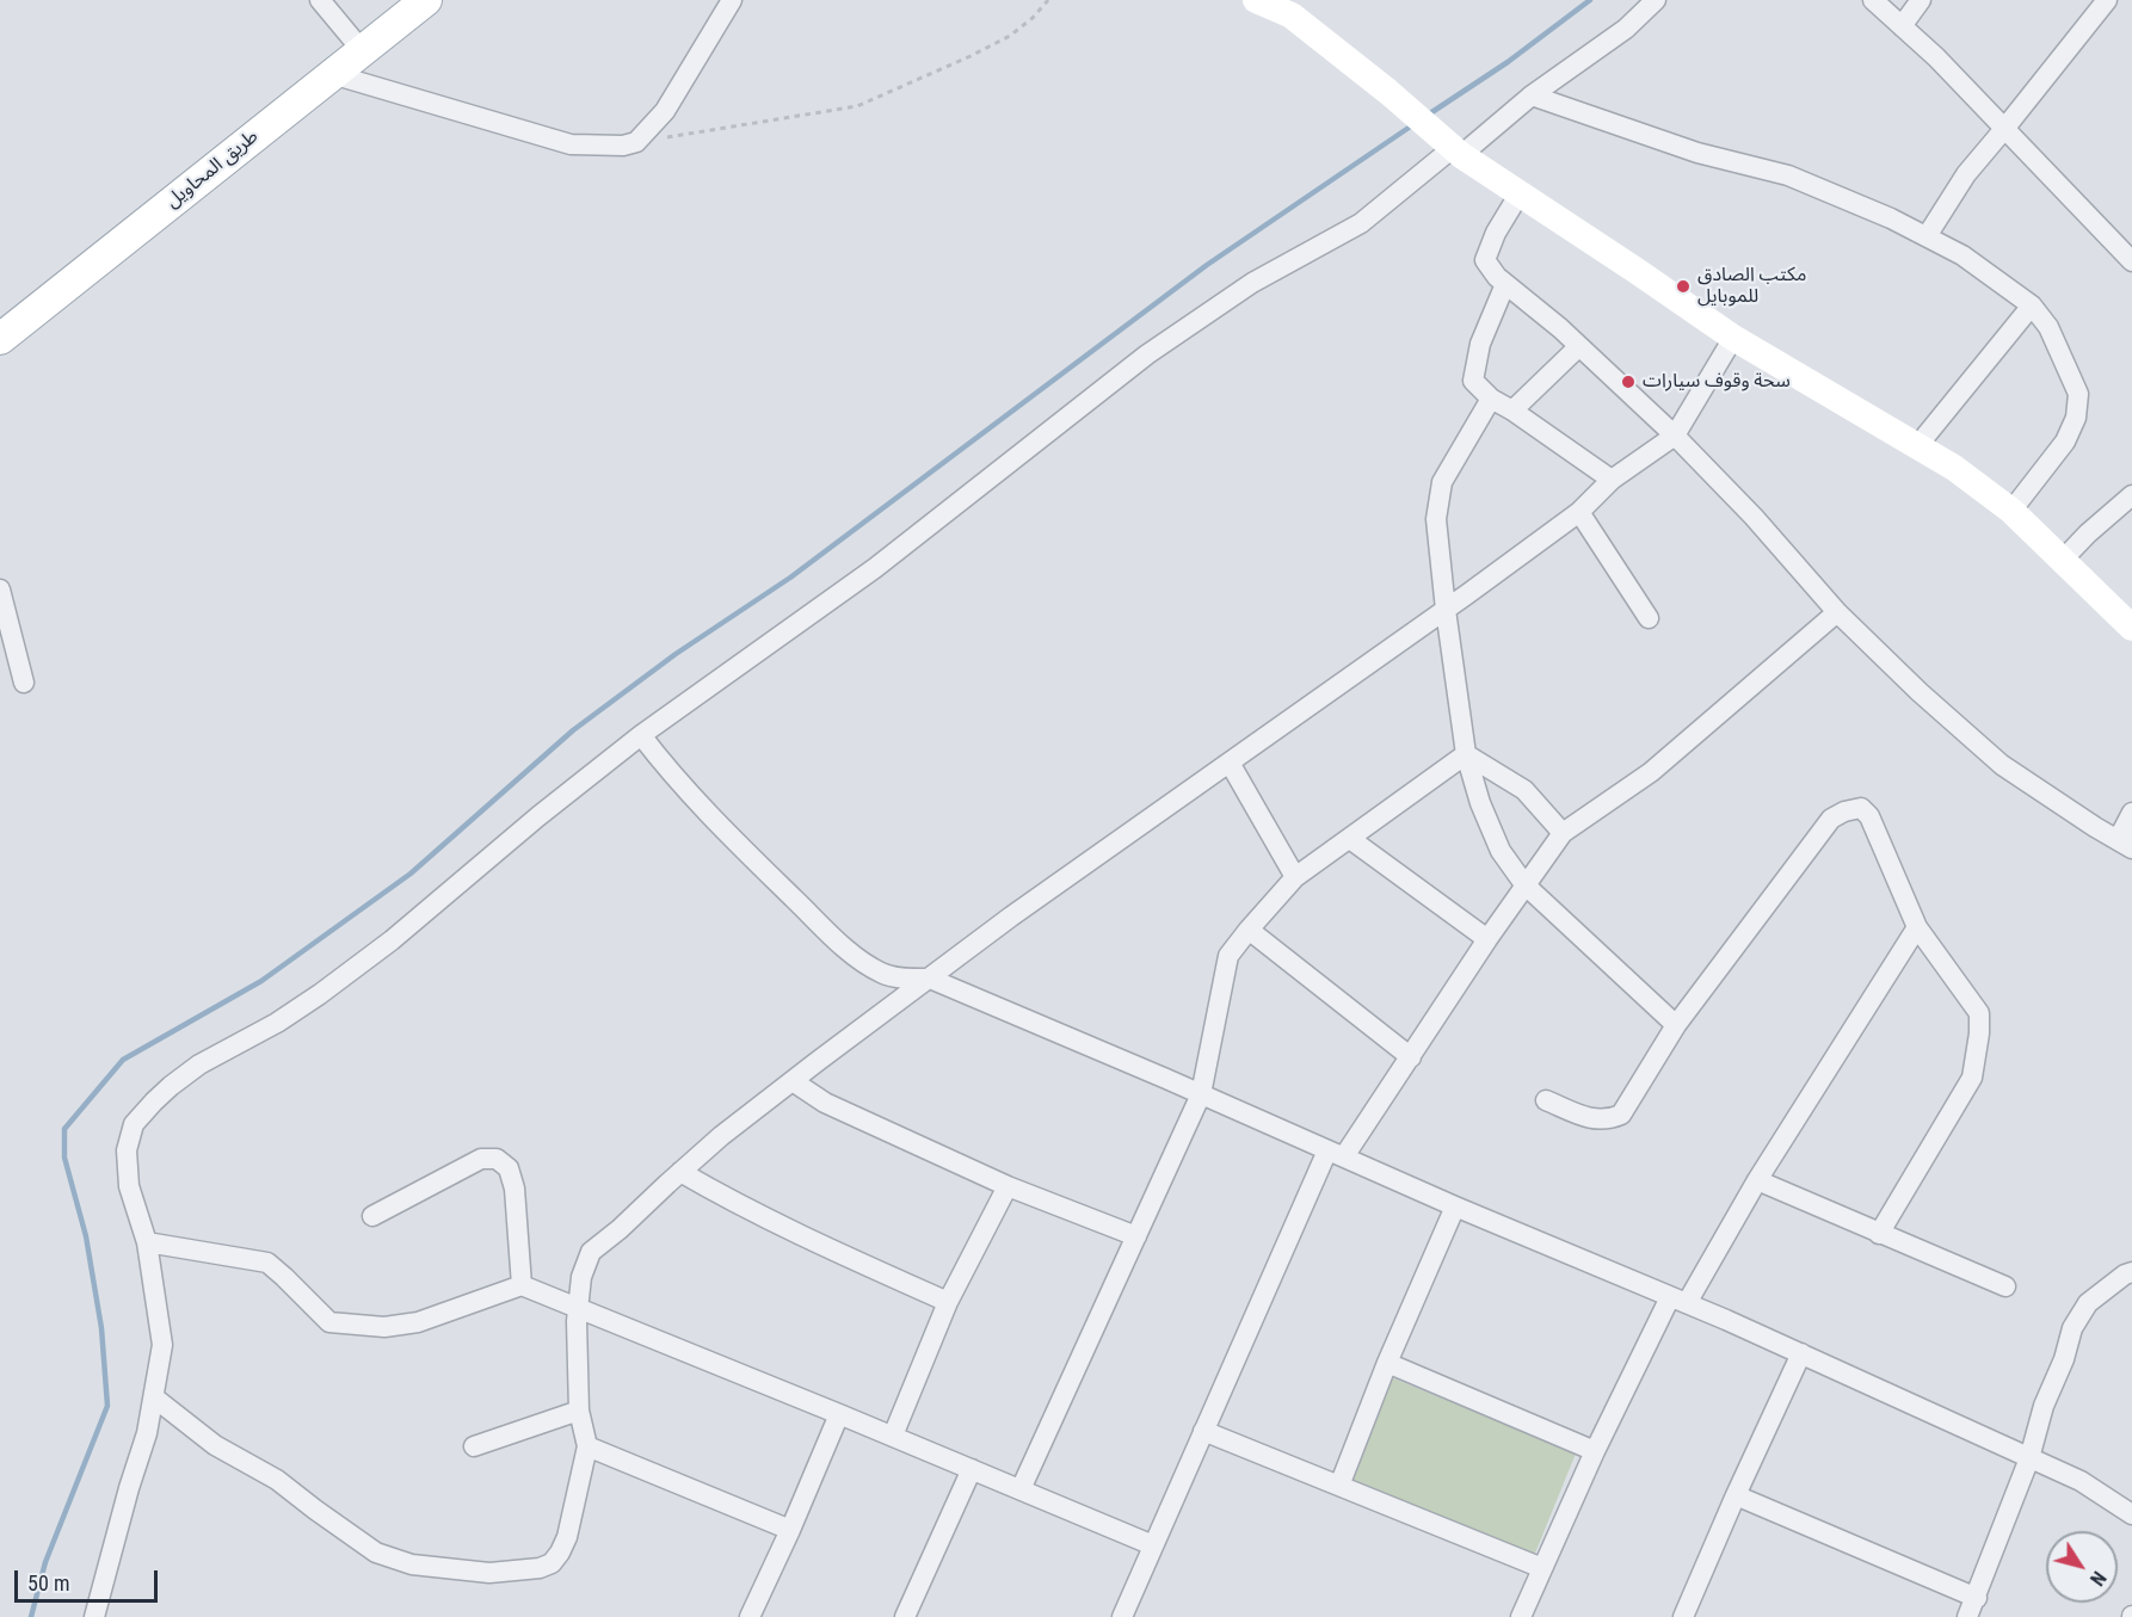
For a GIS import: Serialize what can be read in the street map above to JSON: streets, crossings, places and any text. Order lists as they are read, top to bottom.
{
  "streets": {
    "main road": ["طريق المحاويل"]
  },
  "places": ["مكتب الصادق للموبايل", "سحة وقوف سيارات"],
  "scale_bar": "50 m",
  "north": "bottom right"
}
